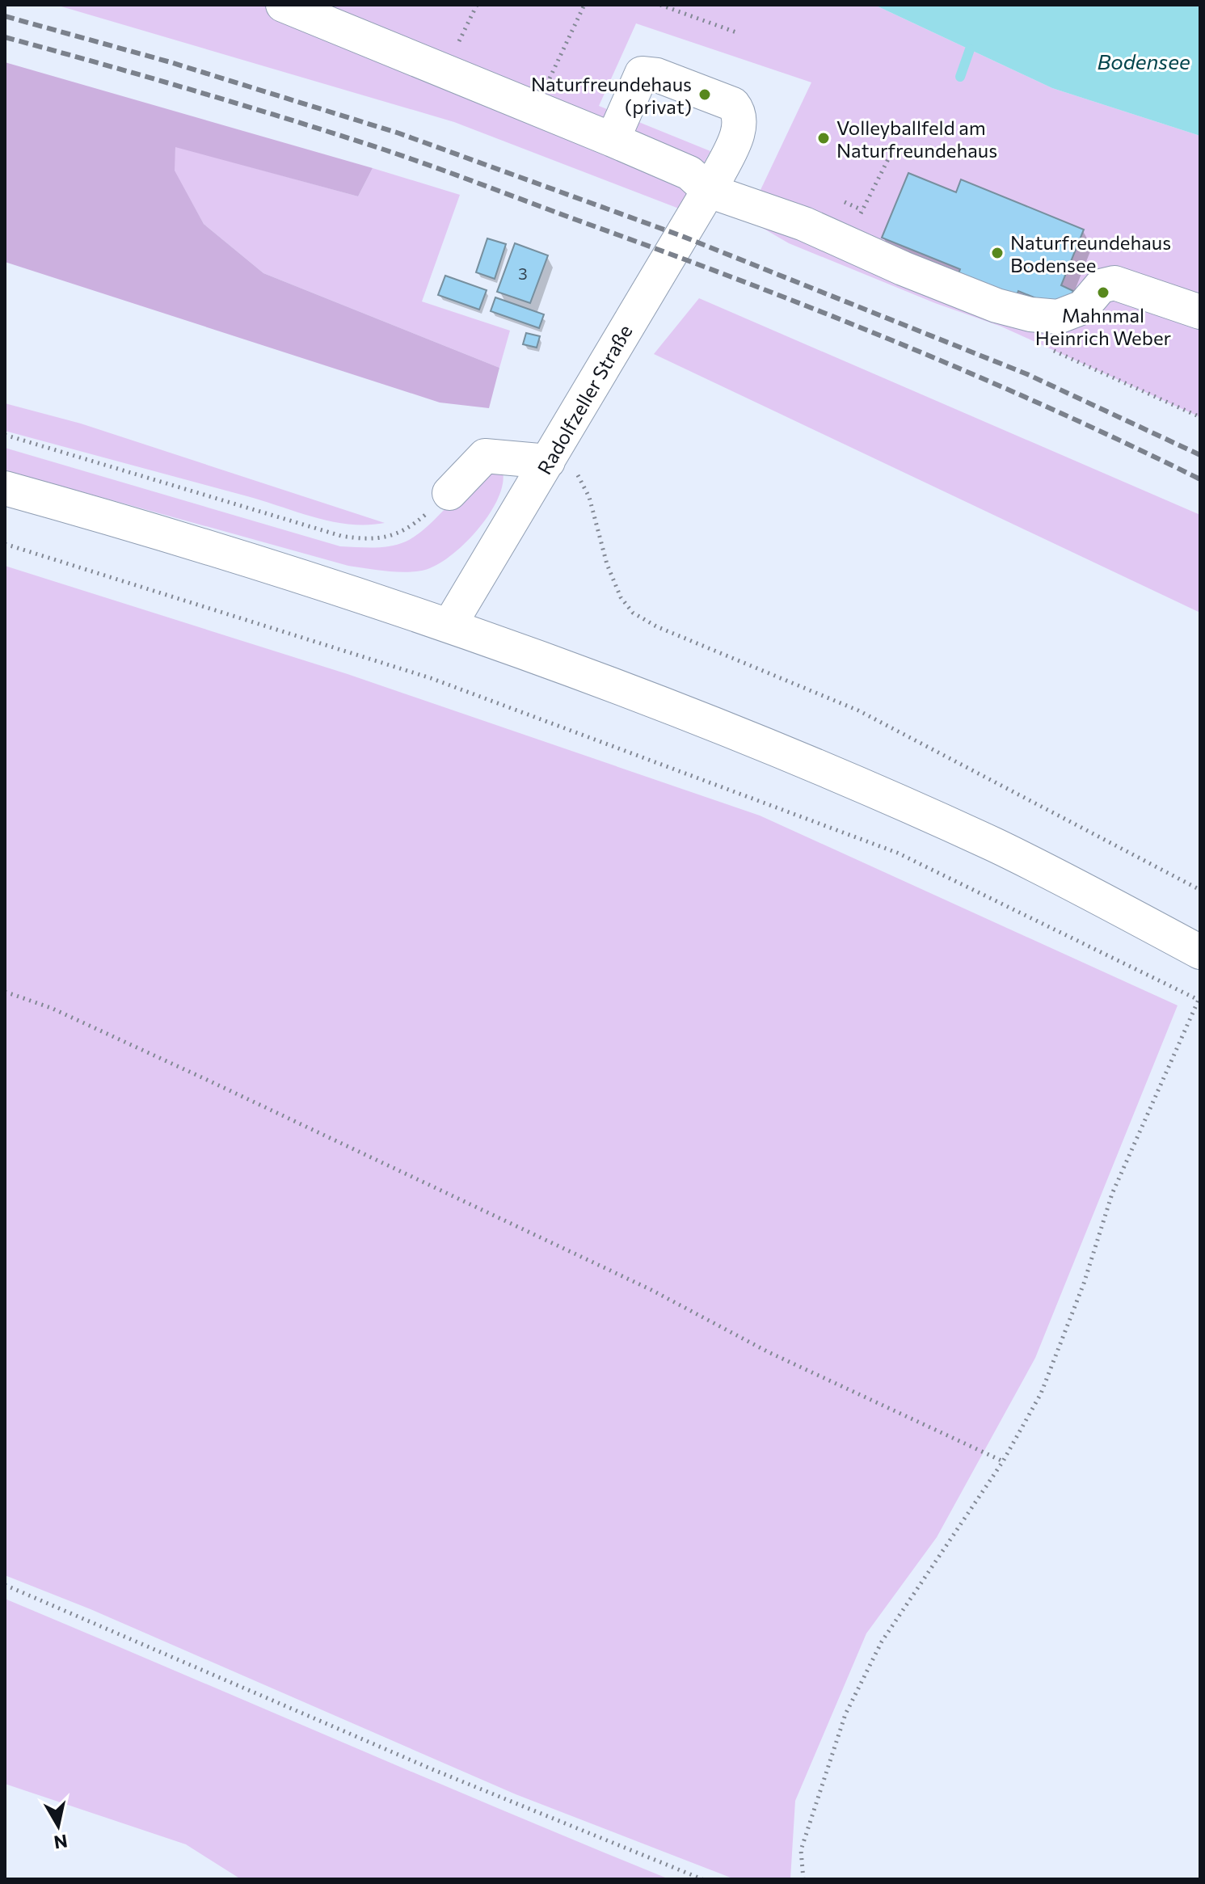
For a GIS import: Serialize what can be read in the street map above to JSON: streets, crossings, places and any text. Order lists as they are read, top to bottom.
{
  "streets": {
    "street": ["Radolfzeller Straße"]
  },
  "water": ["Bodensee"],
  "places": [
    "Naturfreundehaus (privat)",
    "Volleyballfeld am Naturfreundehaus",
    "Naturfreundehaus Bodensee",
    "Mahnmal Heinrich Weber"
  ],
  "house_numbers": ["3"],
  "north": "bottom"
}
